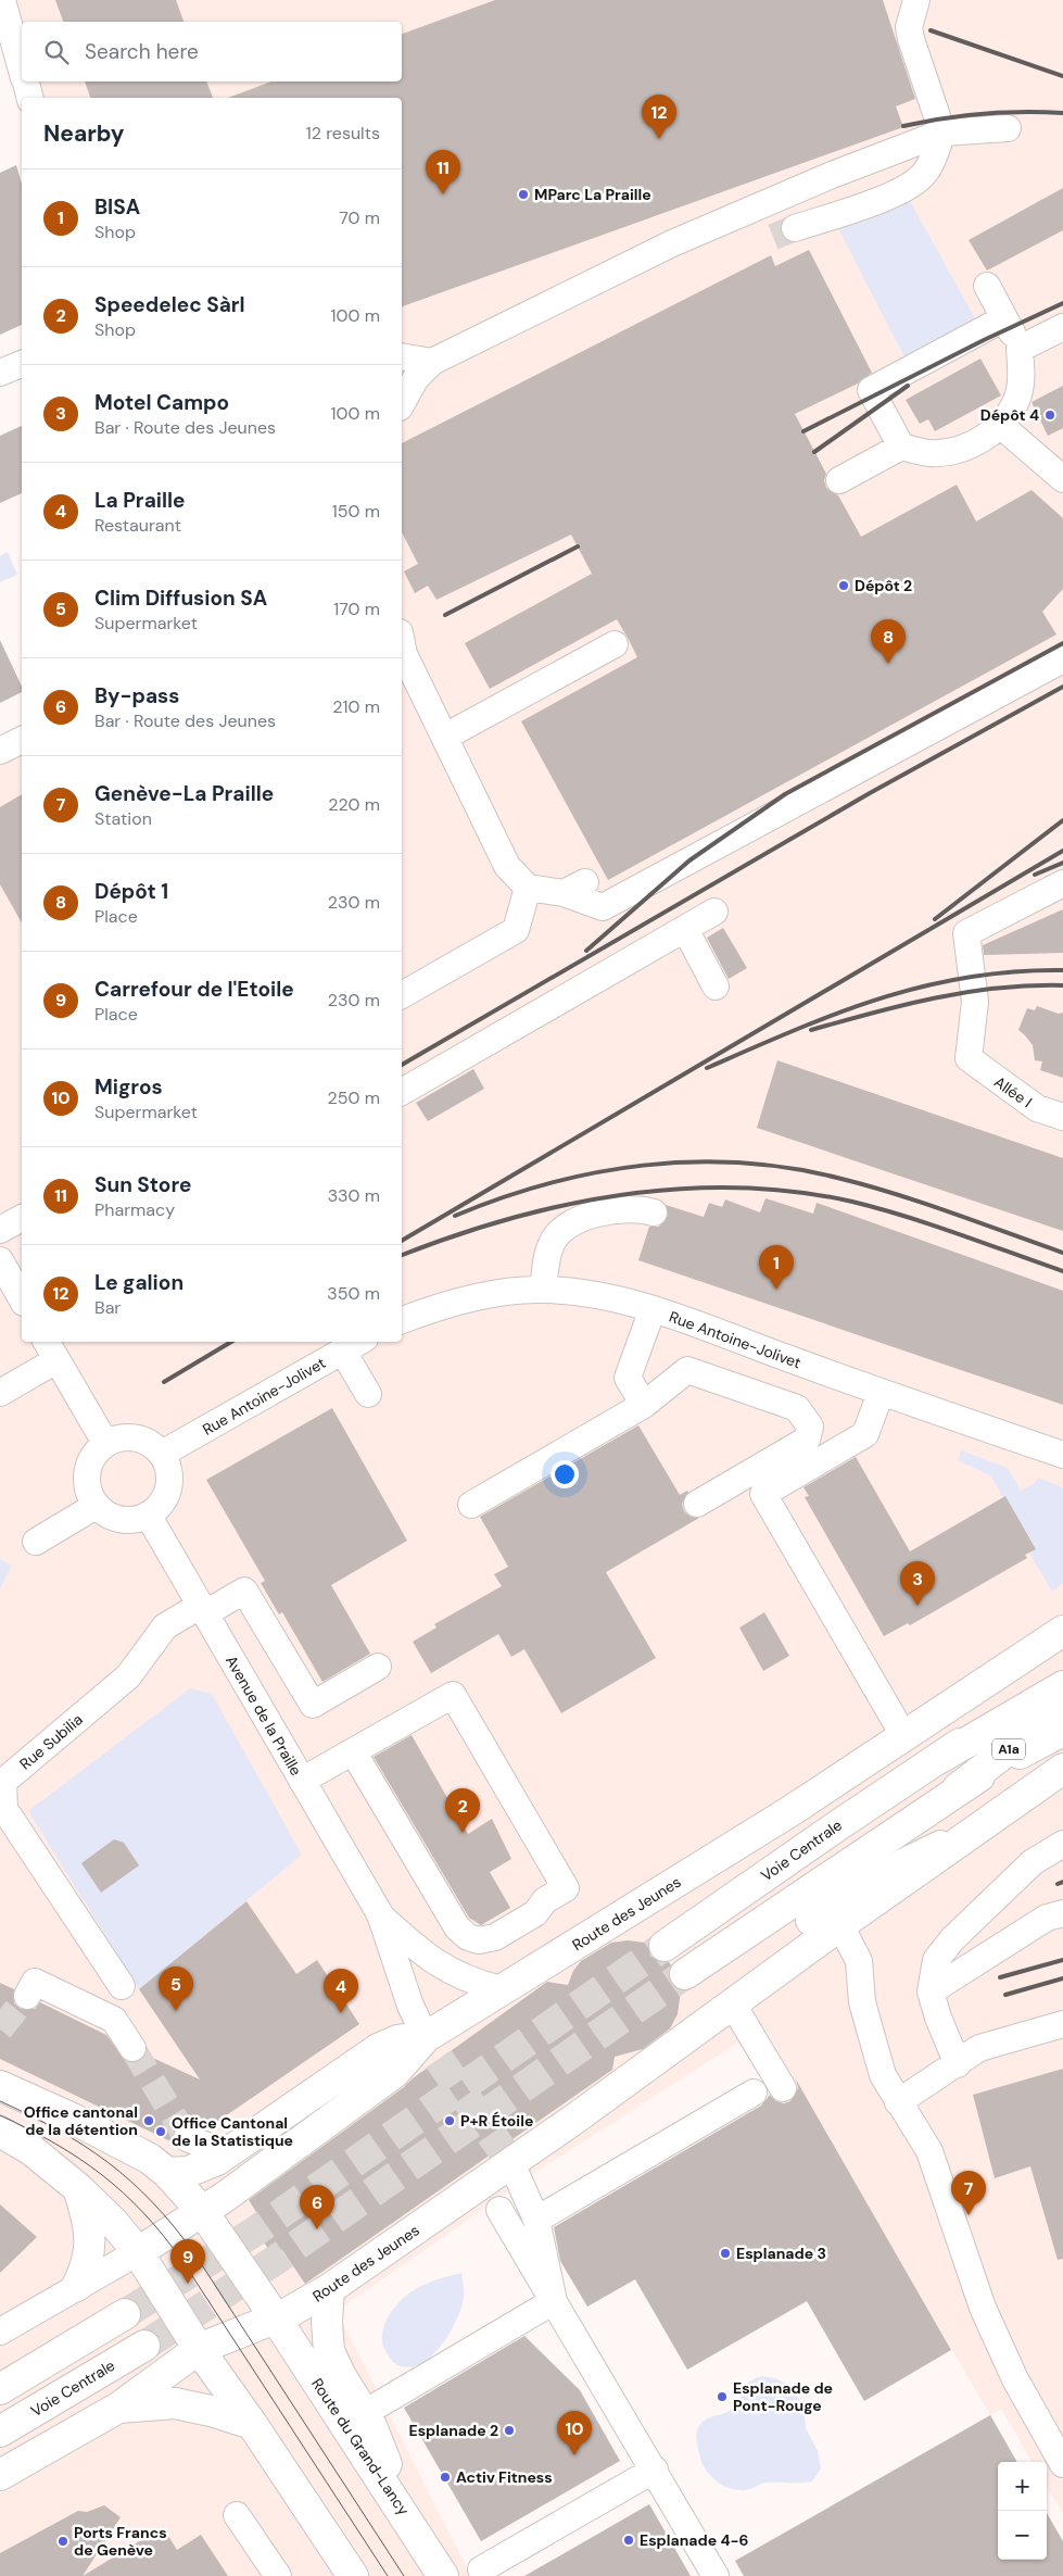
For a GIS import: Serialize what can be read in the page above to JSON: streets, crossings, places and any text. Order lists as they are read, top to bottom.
{
  "streets": {
    "main road": [
      "A1a",
      "Voie Centrale",
      "Route des Jeunes",
      "Route du Grand-Lancy"
    ],
    "street": [
      "Allée I",
      "Rue Antoine-Jolivet",
      "Avenue de la Praille",
      "Rue Subilia"
    ]
  },
  "crossings": [
    ["Rue Antoine-Jolivet", "Avenue de la Praille"],
    ["Avenue de la Praille", "Rue Subilia"],
    ["Avenue de la Praille", "Route des Jeunes"],
    ["Route des Jeunes", "Route du Grand-Lancy"]
  ],
  "places": [
    "MParc La Praille",
    "Dépôt 4",
    "Dépôt 2",
    "Office cantonal de la détention",
    "P+R Étoile",
    "Office Cantonal de la Statistique",
    "Esplanade 3",
    "Esplanade de Pont-Rouge",
    "Esplanade 2",
    "Activ Fitness",
    "Esplanade 4-6",
    "Ports Francs de Genève"
  ],
  "page": {
    "search": "Search here",
    "pins": [
      "12",
      "11",
      "8",
      "1",
      "3",
      "2",
      "5",
      "4",
      "7",
      "6",
      "9",
      "10"
    ],
    "heading": ["Nearby", "12 results"],
    "list": [
      {
        "mark": "1",
        "name": "BISA",
        "note": "Shop",
        "value": "70 m"
      },
      {
        "mark": "2",
        "name": "Speedelec Sàrl",
        "note": "Shop",
        "value": "100 m"
      },
      {
        "mark": "3",
        "name": "Motel Campo",
        "note": "Bar · Route des Jeunes",
        "value": "100 m"
      },
      {
        "mark": "4",
        "name": "La Praille",
        "note": "Restaurant",
        "value": "150 m"
      },
      {
        "mark": "5",
        "name": "Clim Diffusion SA",
        "note": "Supermarket",
        "value": "170 m"
      },
      {
        "mark": "6",
        "name": "By-pass",
        "note": "Bar · Route des Jeunes",
        "value": "210 m"
      },
      {
        "mark": "7",
        "name": "Genève-La Praille",
        "note": "Station",
        "value": "220 m"
      },
      {
        "mark": "8",
        "name": "Dépôt 1",
        "note": "Place",
        "value": "230 m"
      },
      {
        "mark": "9",
        "name": "Carrefour de l'Etoile",
        "note": "Place",
        "value": "230 m"
      },
      {
        "mark": "10",
        "name": "Migros",
        "note": "Supermarket",
        "value": "250 m"
      },
      {
        "mark": "11",
        "name": "Sun Store",
        "note": "Pharmacy",
        "value": "330 m"
      },
      {
        "mark": "12",
        "name": "Le galion",
        "note": "Bar",
        "value": "350 m"
      }
    ],
    "map_buttons": ["+", "−"]
  }
}
